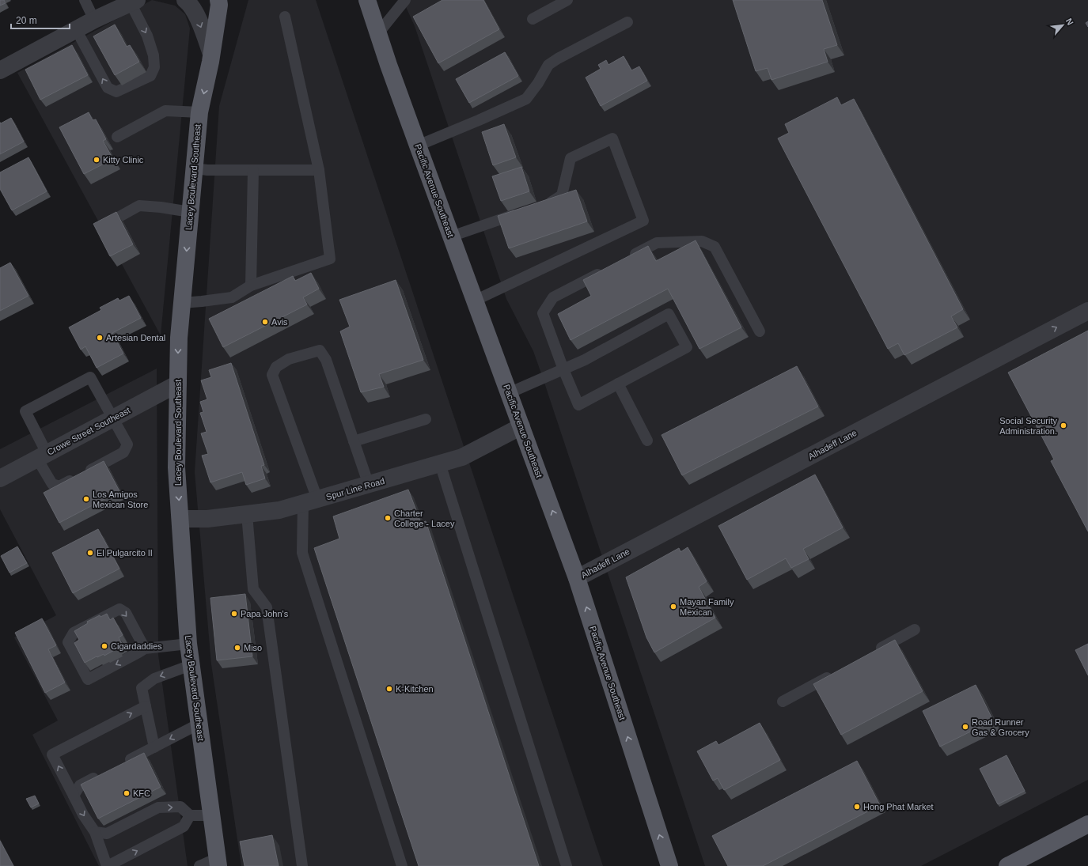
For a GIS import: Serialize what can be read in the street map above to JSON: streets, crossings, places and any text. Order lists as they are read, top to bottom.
{
  "streets": {
    "main road": ["Lacey Boulevard Southeast", "Pacific Avenue Southeast"],
    "street": ["Crowe Street Southeast", "Alhadeff Lane", "Spur Line Road"]
  },
  "crossings": [
    ["Lacey Boulevard Southeast", "Crowe Street Southeast"],
    ["Lacey Boulevard Southeast", "Spur Line Road"],
    ["Pacific Avenue Southeast", "Alhadeff Lane"],
    ["Pacific Avenue Southeast", "Spur Line Road"]
  ],
  "one_way": ["Lacey Boulevard Southeast", "Pacific Avenue Southeast", "Alhadeff Lane"],
  "places": [
    "Kitty Clinic",
    "Avis",
    "Artesian Dental",
    "Social Security Administration.",
    "Los Amigos Mexican Store",
    "Charter College - Lacey",
    "El Pulgarcito II",
    "Mayan Family Mexican",
    "Papa John's",
    "Cigardaddies",
    "Miso",
    "K-Kitchen",
    "Road Runner Gas & Grocery",
    "KFC",
    "Hong Phat Market"
  ],
  "scale_bar": "20 m",
  "north": "top right"
}
